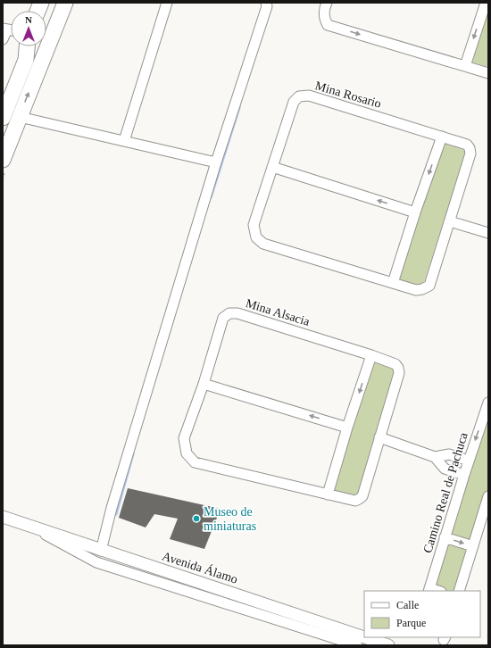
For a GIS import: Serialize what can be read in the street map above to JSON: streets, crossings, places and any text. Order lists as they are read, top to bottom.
{
  "streets": {
    "street": [
      "Mina Rosario",
      "Mina Alsacia",
      "Camino Real de Pachuca",
      "Avenida Álamo"
    ]
  },
  "places": ["Museo de miniaturas"],
  "legend": ["Calle", "Parque"],
  "north": "top"
}
